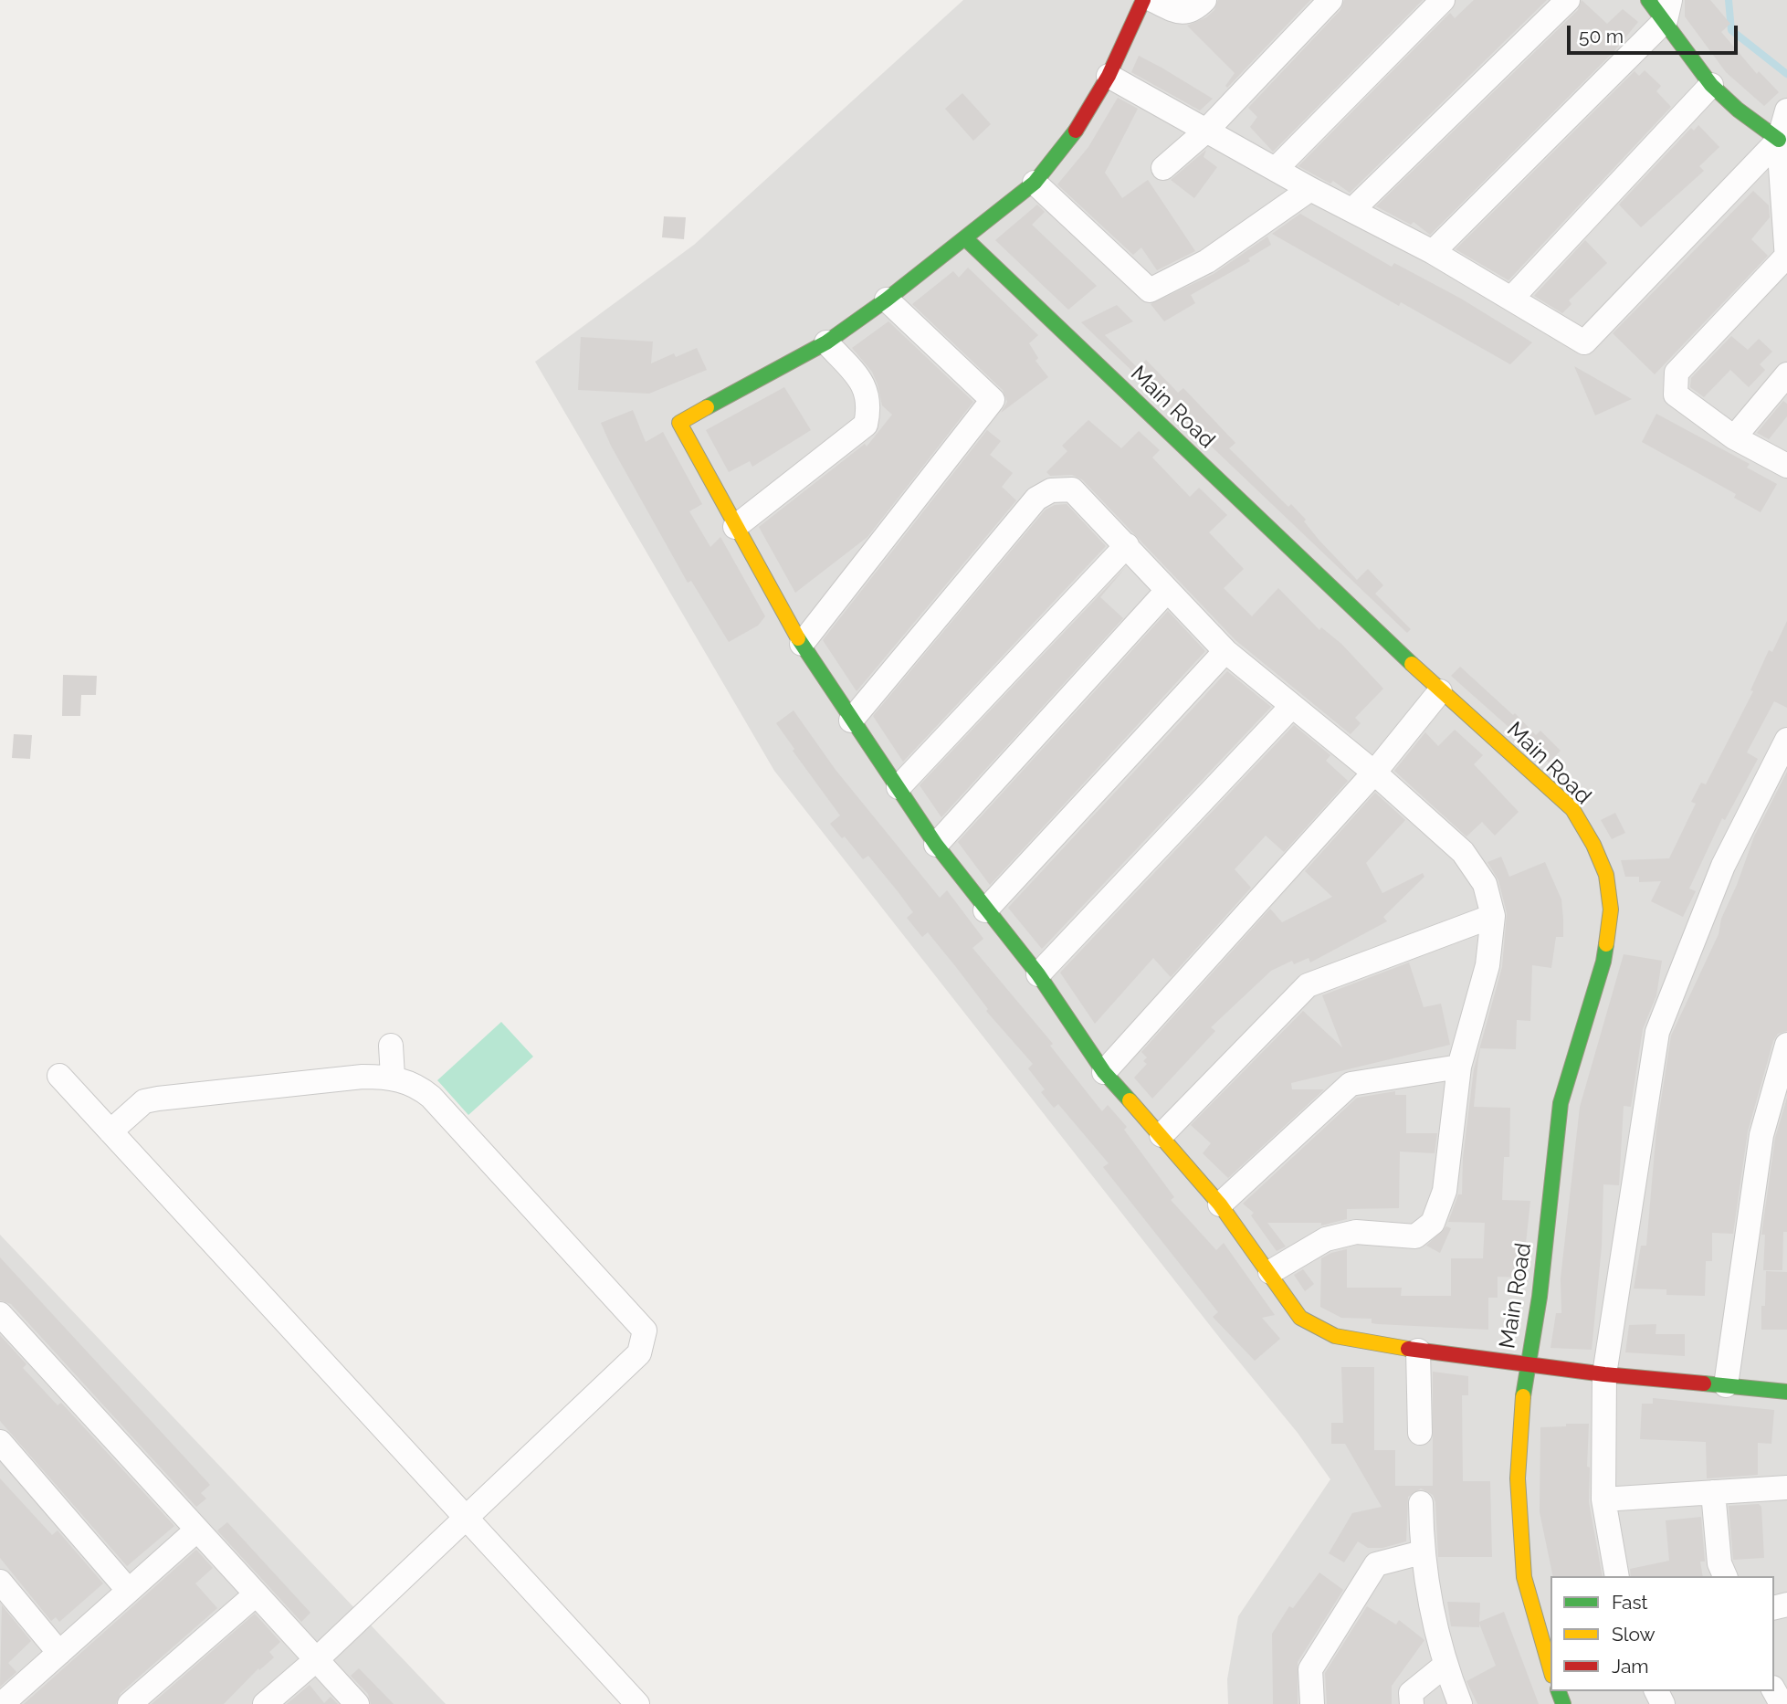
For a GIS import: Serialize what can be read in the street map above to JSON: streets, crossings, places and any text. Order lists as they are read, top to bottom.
{
  "streets": {
    "street": ["Main Road"]
  },
  "legend": ["Fast", "Slow", "Jam"],
  "scale_bar": "50 m"
}
